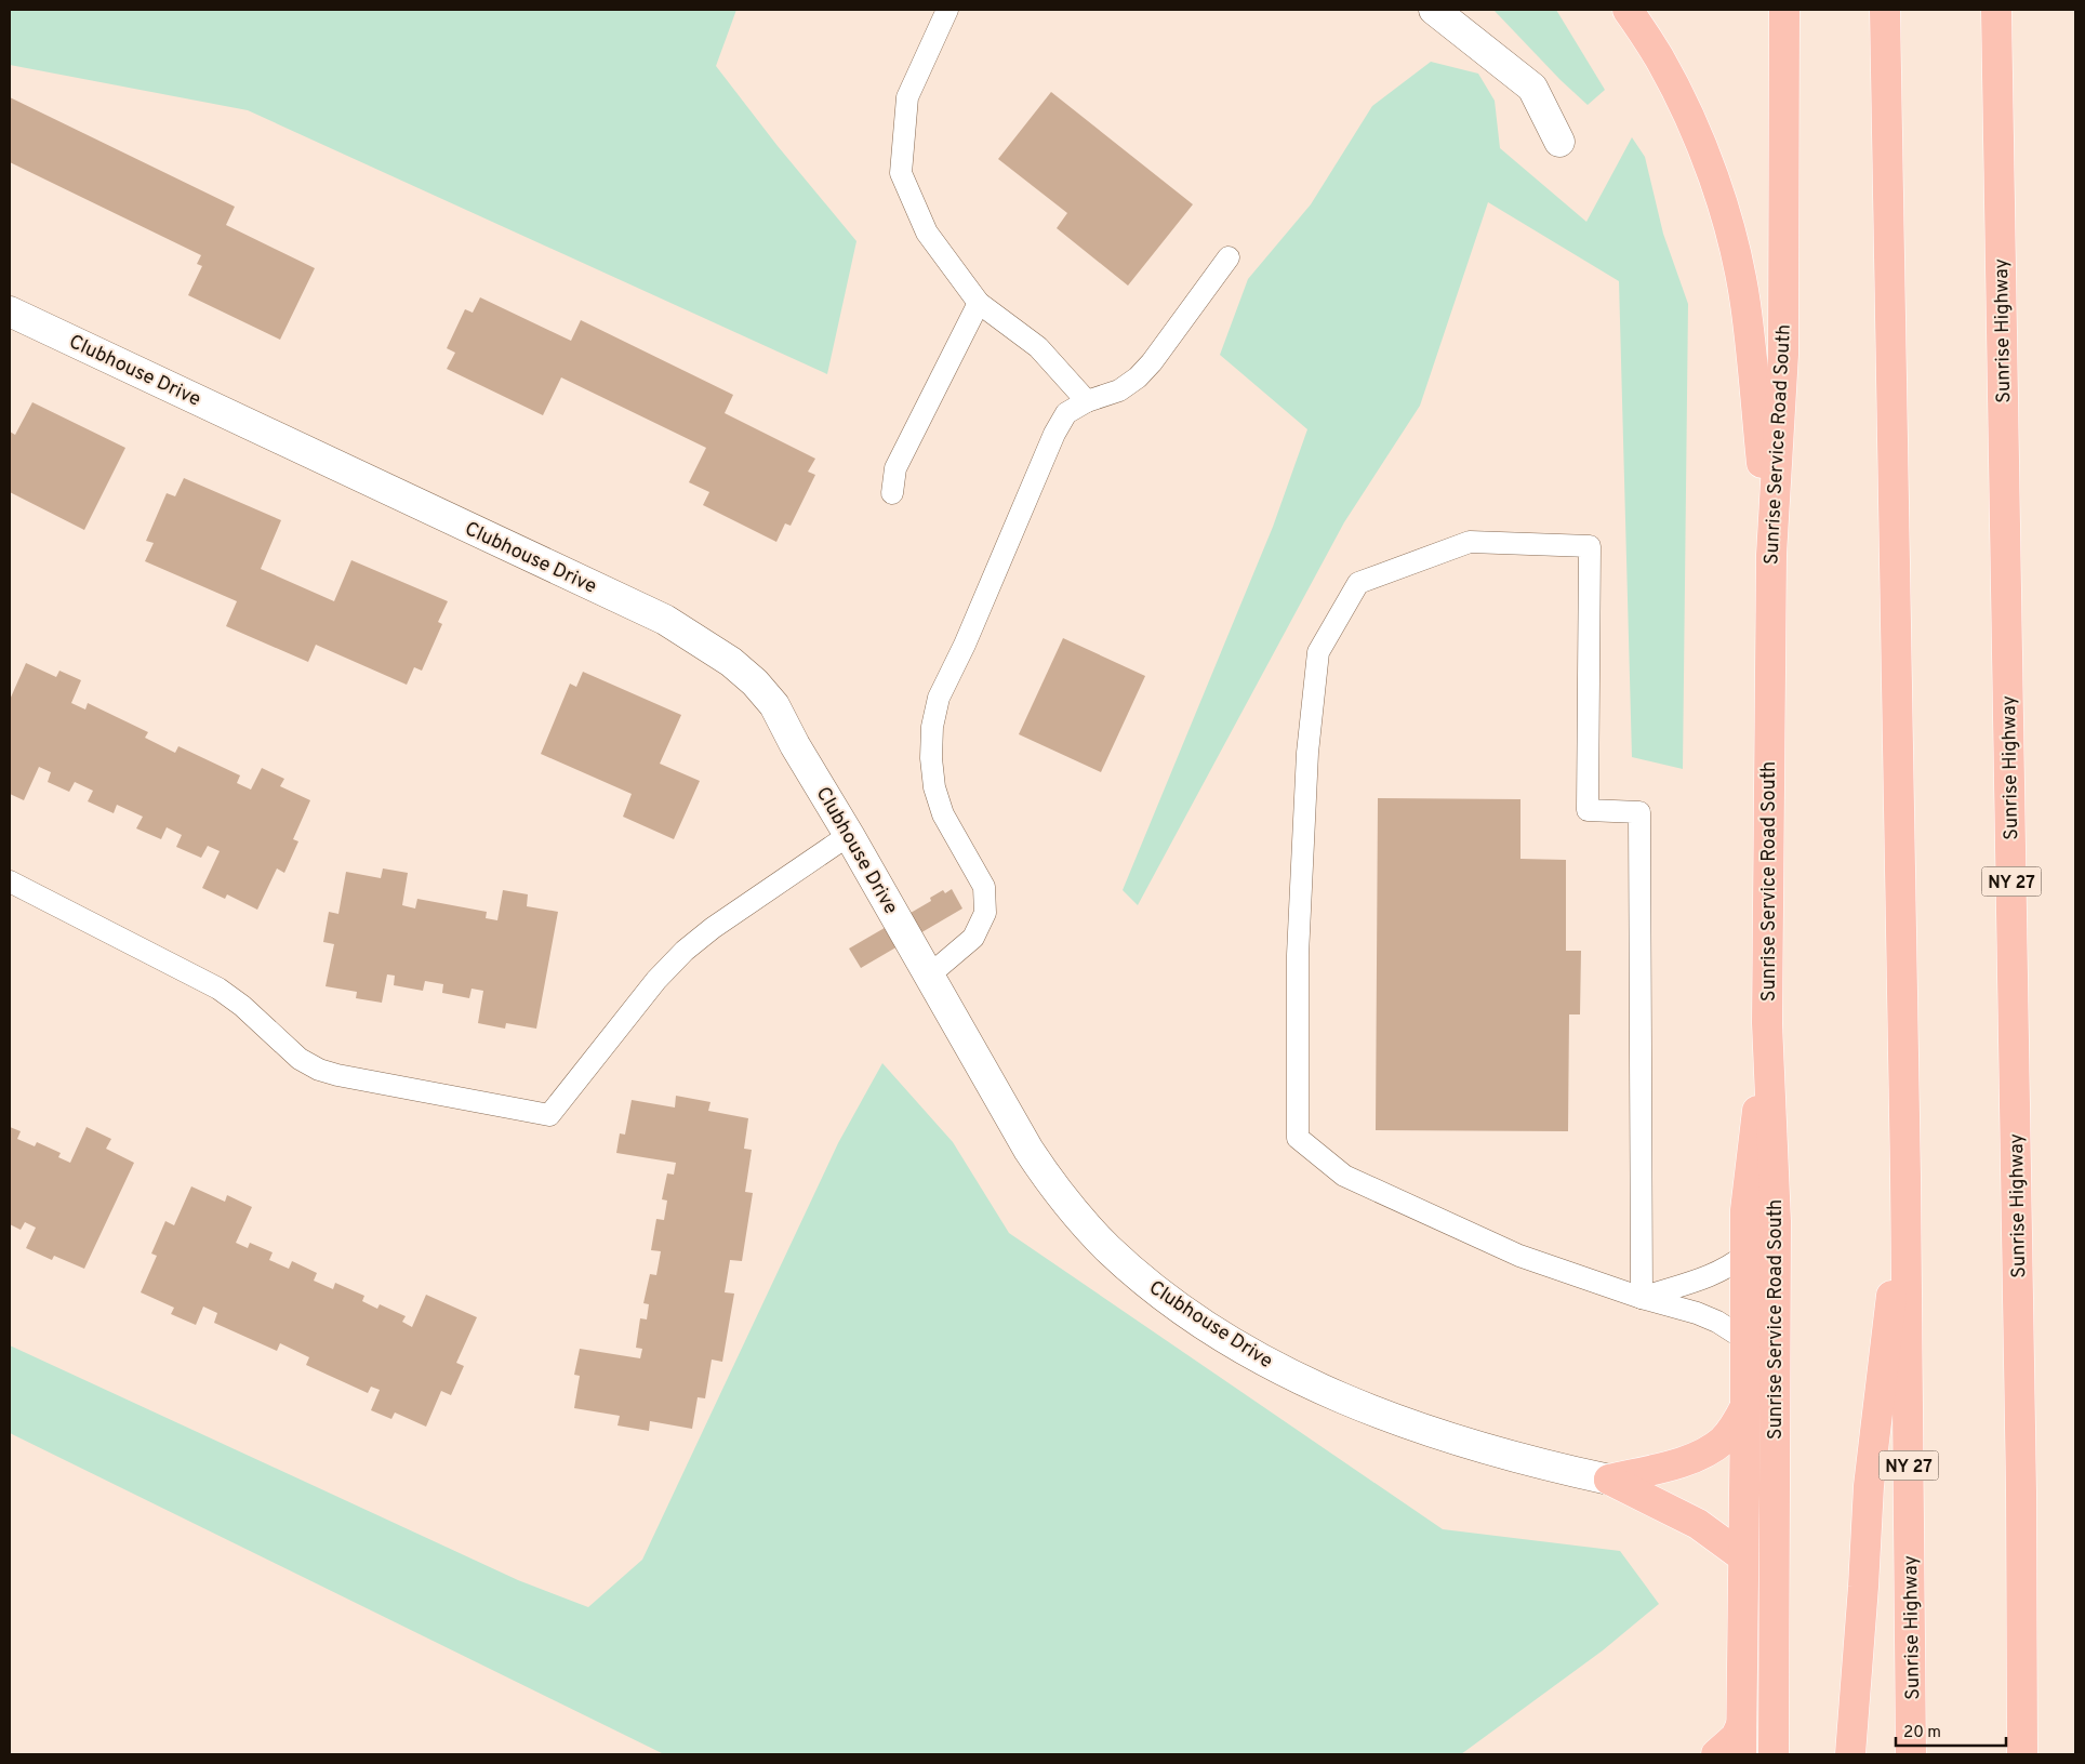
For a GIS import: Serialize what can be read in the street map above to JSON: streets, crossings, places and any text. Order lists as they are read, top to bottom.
{
  "streets": {
    "highway": ["Sunrise Highway", "Sunrise Service Road South", "NY 27"],
    "street": ["Clubhouse Drive"]
  },
  "scale_bar": "20 m"
}
